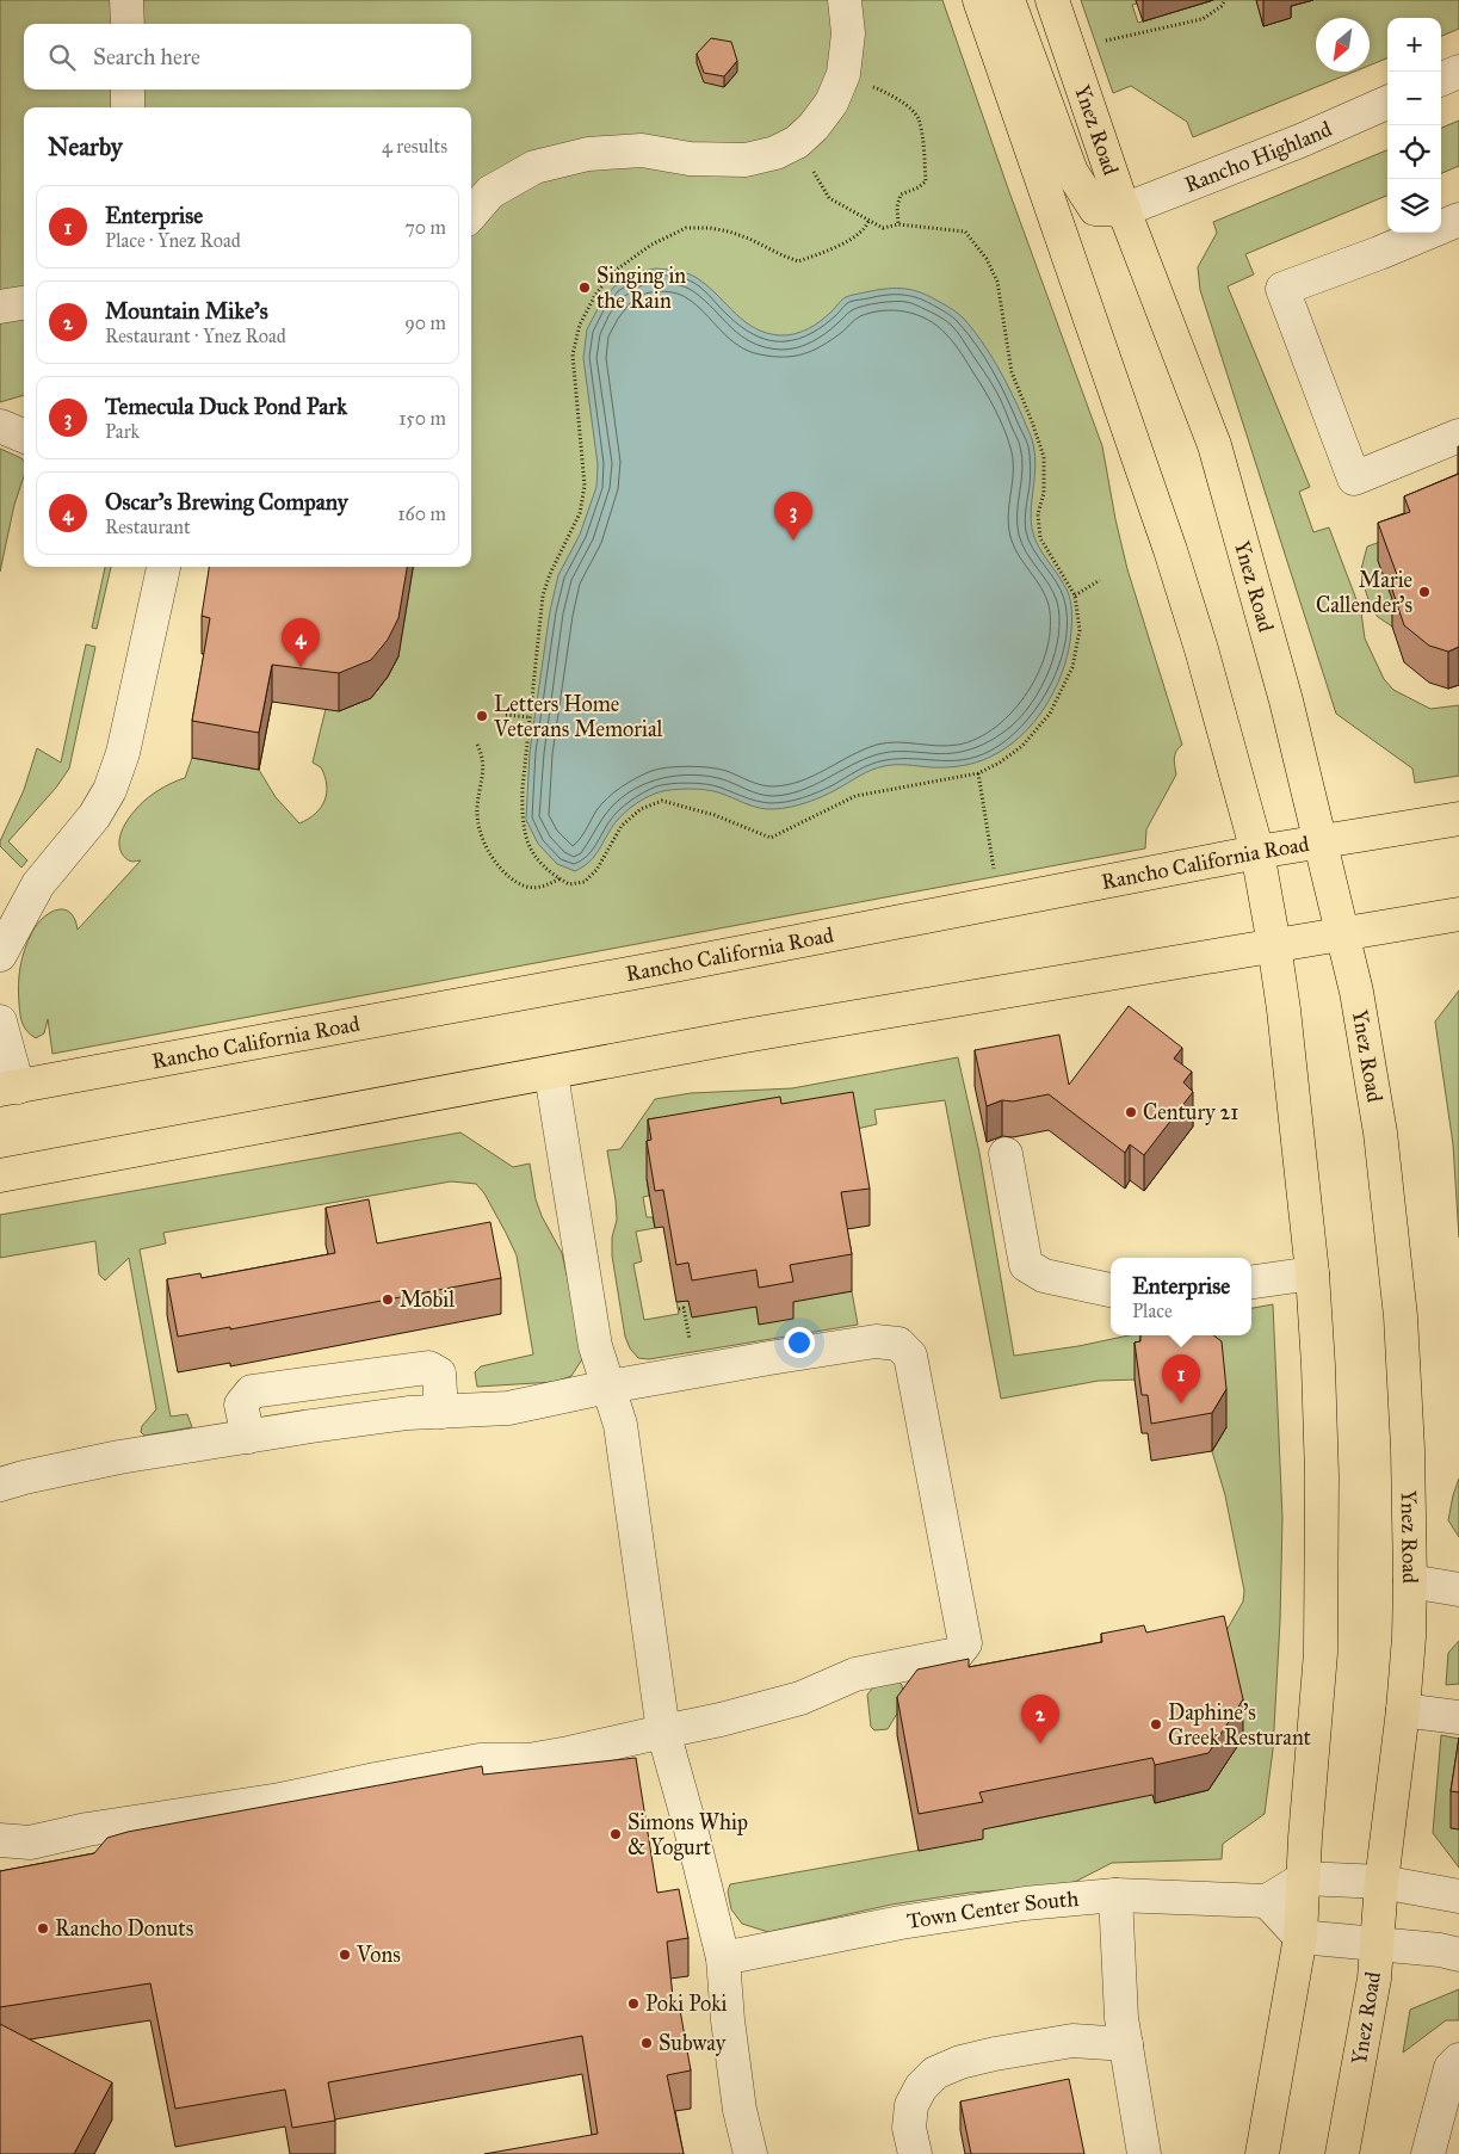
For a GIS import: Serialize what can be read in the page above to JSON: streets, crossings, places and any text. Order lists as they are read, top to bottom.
{
  "streets": {
    "main road": ["Ynez Road", "Rancho California Road"],
    "street": ["Rancho Highland", "Town Center South"]
  },
  "crossings": [
    ["Ynez Road", "Rancho Highland"],
    ["Ynez Road", "Rancho California Road"]
  ],
  "places": [
    "Singing in the Rain",
    "Marie Callender's",
    "Letters Home Veterans Memorial",
    "Century 21",
    "Mobil",
    "Daphine’s Greek Resturant",
    "Simons Whip & Yogurt",
    "Rancho Donuts",
    "Vons",
    "Poki Poki",
    "Subway"
  ],
  "north": "bottom left",
  "page": {
    "map_buttons": ["+", "−"],
    "search": "Search here",
    "heading": ["Nearby", "4 results"],
    "list": [
      {
        "mark": "1",
        "name": "Enterprise",
        "note": "Place · Ynez Road",
        "value": "70 m"
      },
      {
        "mark": "2",
        "name": "Mountain Mike's",
        "note": "Restaurant · Ynez Road",
        "value": "90 m"
      },
      {
        "mark": "3",
        "name": "Temecula Duck Pond Park",
        "note": "Park",
        "value": "150 m"
      },
      {
        "mark": "4",
        "name": "Oscar’s Brewing Company",
        "note": "Restaurant",
        "value": "160 m"
      }
    ],
    "pins": [
      "3",
      "4",
      "1",
      "2"
    ],
    "popup": ["Enterprise", "Place"]
  }
}
